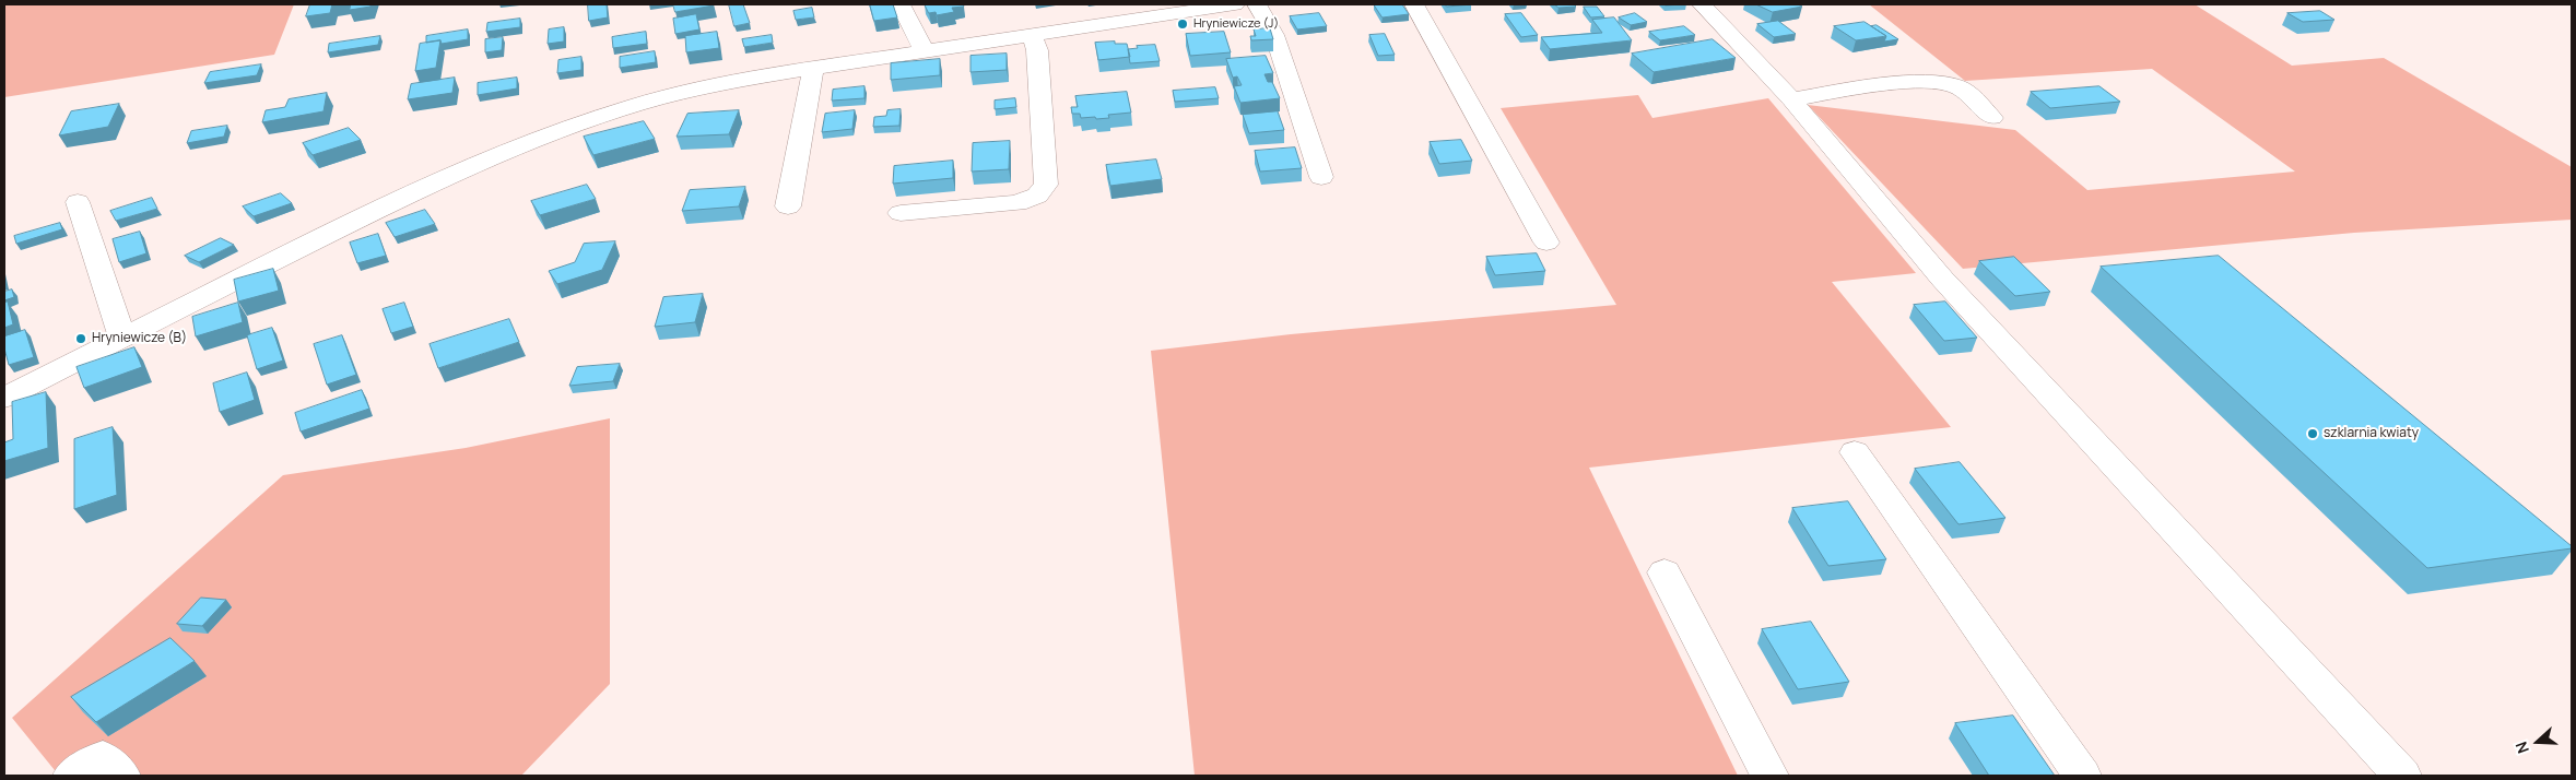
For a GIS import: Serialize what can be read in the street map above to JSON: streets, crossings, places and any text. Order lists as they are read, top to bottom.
{
  "places": ["Hryniewicze (J)", "Hryniewicze (B)", "szklarnia kwiaty"],
  "north": "left"
}
